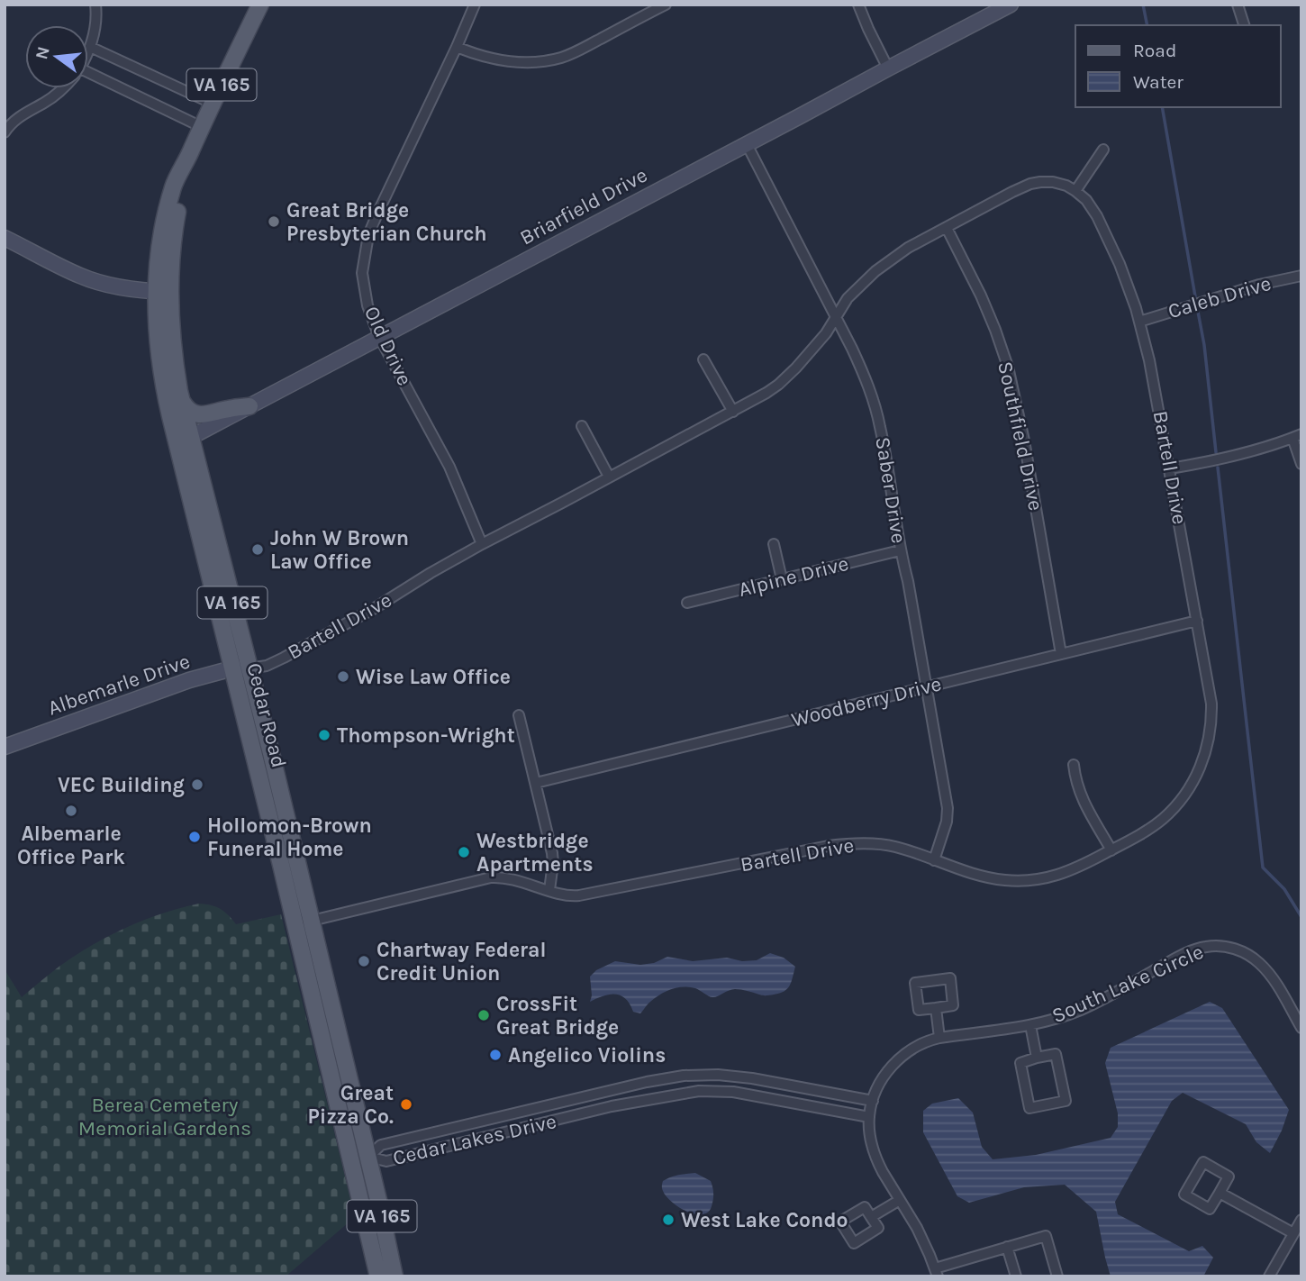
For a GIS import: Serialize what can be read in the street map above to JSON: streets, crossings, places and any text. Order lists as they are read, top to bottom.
{
  "streets": {
    "main road": ["VA 165", "Cedar Road"],
    "street": [
      "Briarfield Drive",
      "Caleb Drive",
      "Old Drive",
      "Southfield Drive",
      "Bartell Drive",
      "Saber Drive",
      "Alpine Drive",
      "Albemarle Drive",
      "Woodberry Drive",
      "South Lake Circle",
      "Cedar Lakes Drive"
    ]
  },
  "crossings": [
    ["Briarfield Drive", "Old Drive"],
    ["Briarfield Drive", "Saber Drive"],
    ["Briarfield Drive", "Cedar Road"],
    ["Caleb Drive", "Bartell Drive"],
    ["Old Drive", "Bartell Drive"],
    ["Southfield Drive", "Bartell Drive"],
    ["Southfield Drive", "Woodberry Drive"],
    ["Bartell Drive", "Saber Drive"],
    ["Bartell Drive", "Albemarle Drive"],
    ["Bartell Drive", "Woodberry Drive"],
    ["Bartell Drive", "Cedar Road"],
    ["Saber Drive", "Alpine Drive"],
    ["Saber Drive", "Woodberry Drive"],
    ["Albemarle Drive", "Cedar Road"],
    ["Cedar Road", "Cedar Lakes Drive"],
    ["South Lake Circle", "Cedar Lakes Drive"]
  ],
  "parks": ["Berea Cemetery Memorial Gardens"],
  "places": [
    "Great Bridge Presbyterian Church",
    "John W Brown Law Office",
    "Wise Law Office",
    "Thompson-Wright",
    "VEC Building",
    "Albemarle Office Park",
    "Hollomon-Brown Funeral Home",
    "Westbridge Apartments",
    "Chartway Federal Credit Union",
    "CrossFit Great Bridge",
    "Angelico Violins",
    "Great Pizza Co.",
    "West Lake Condo"
  ],
  "legend": ["Road", "Water"],
  "north": "left"
}
